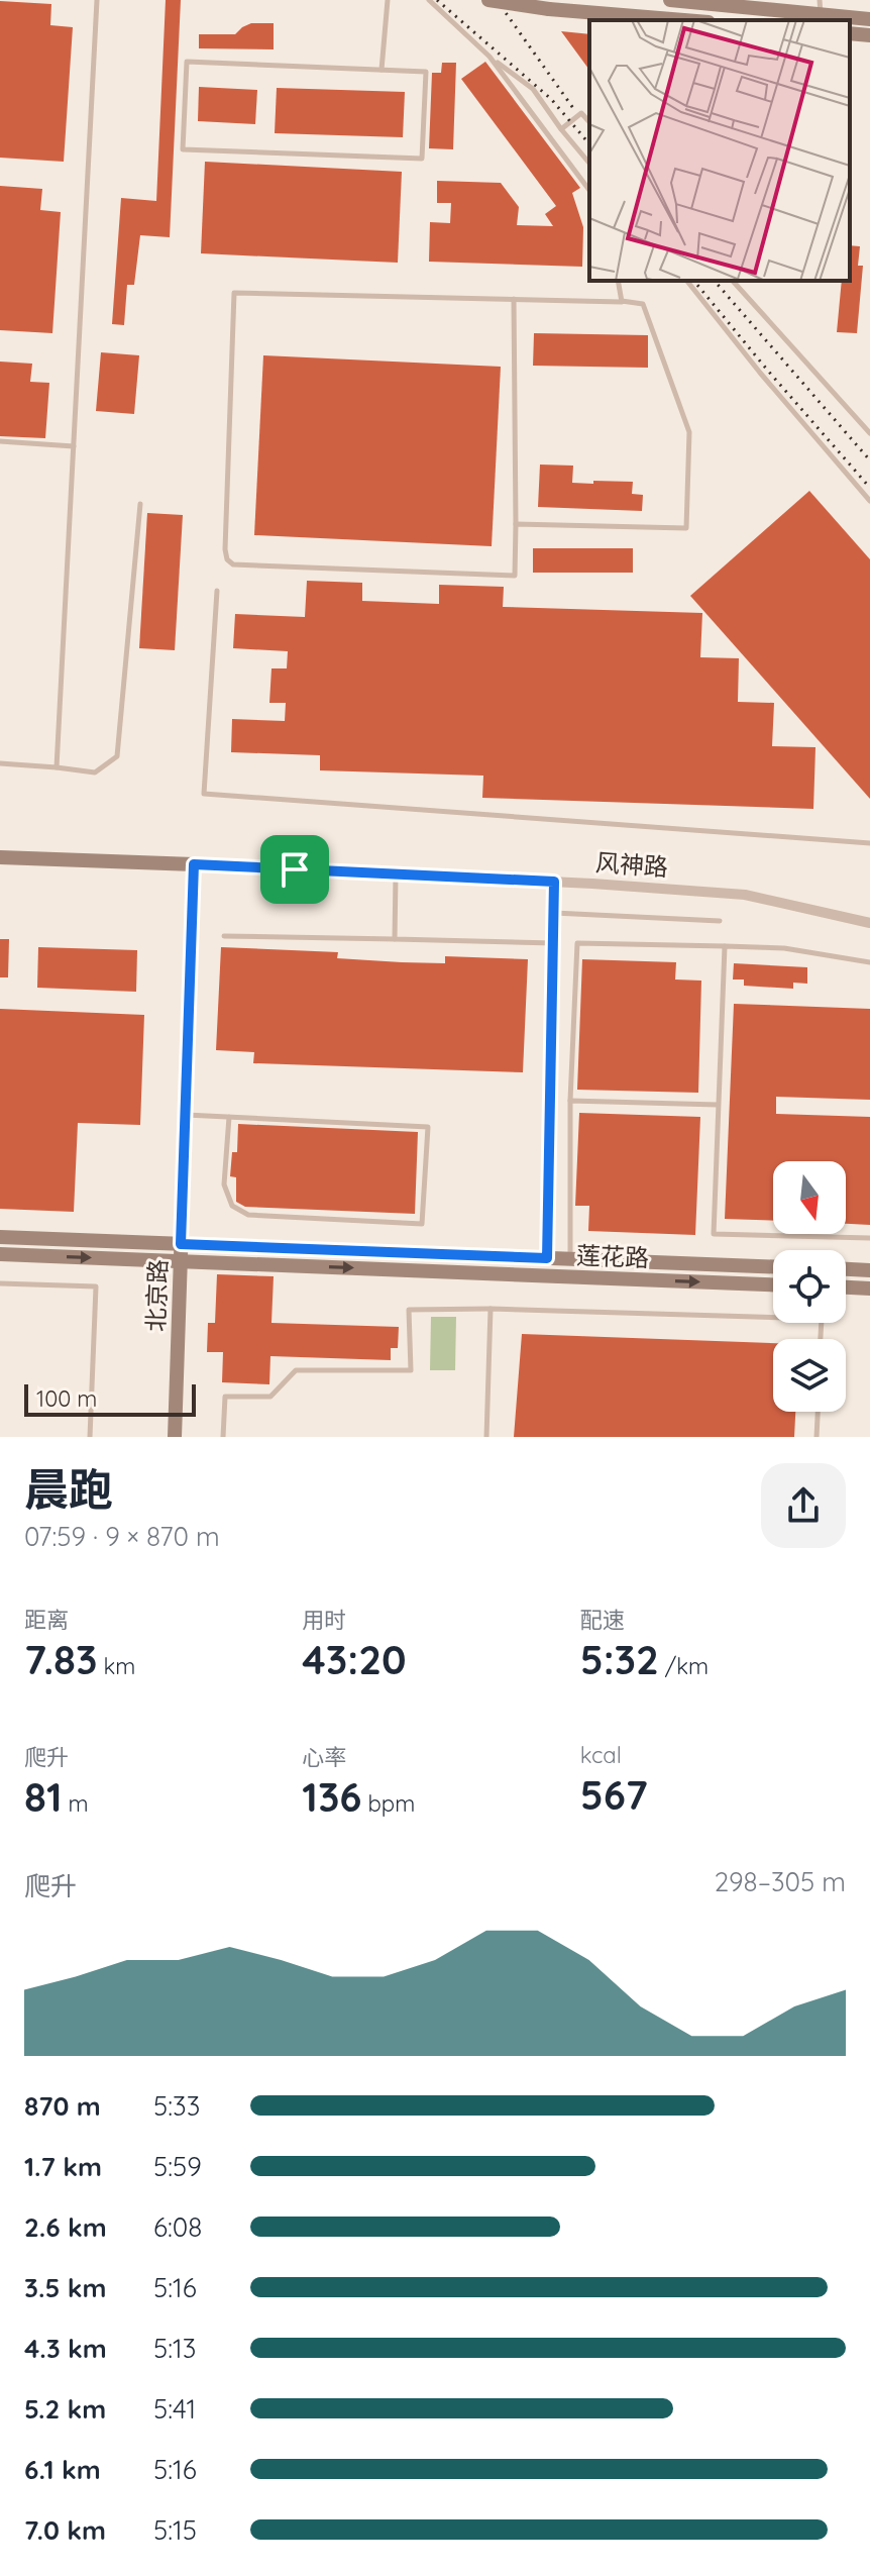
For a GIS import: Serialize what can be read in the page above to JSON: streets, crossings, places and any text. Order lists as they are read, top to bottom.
{
  "streets": {
    "street": ["风神路", "莲花路", "北京路"]
  },
  "crossings": [
    ["风神路", "北京路"],
    ["莲花路", "北京路"]
  ],
  "scale_bar": "100 m",
  "north": "bottom",
  "page": {
    "scale": "100 m",
    "heading": ["晨跑", "07:59 · 9 × 870 m"],
    "stats": [
      ["距离", "7.83 km"],
      ["用时", "43:20"],
      ["配速", "5:32 /km"],
      ["爬升", "81 m"],
      ["心率", "136 bpm"],
      ["kcal", "567"]
    ],
    "chart": ["爬升", "298–305 m"],
    "list": [
      {
        "name": "870 m",
        "note": "5:33"
      },
      {
        "name": "1.7 km",
        "note": "5:59"
      },
      {
        "name": "2.6 km",
        "note": "6:08"
      },
      {
        "name": "3.5 km",
        "note": "5:16"
      },
      {
        "name": "4.3 km",
        "note": "5:13"
      },
      {
        "name": "5.2 km",
        "note": "5:41"
      },
      {
        "name": "6.1 km",
        "note": "5:16"
      },
      {
        "name": "7.0 km",
        "note": "5:15"
      }
    ]
  }
}
